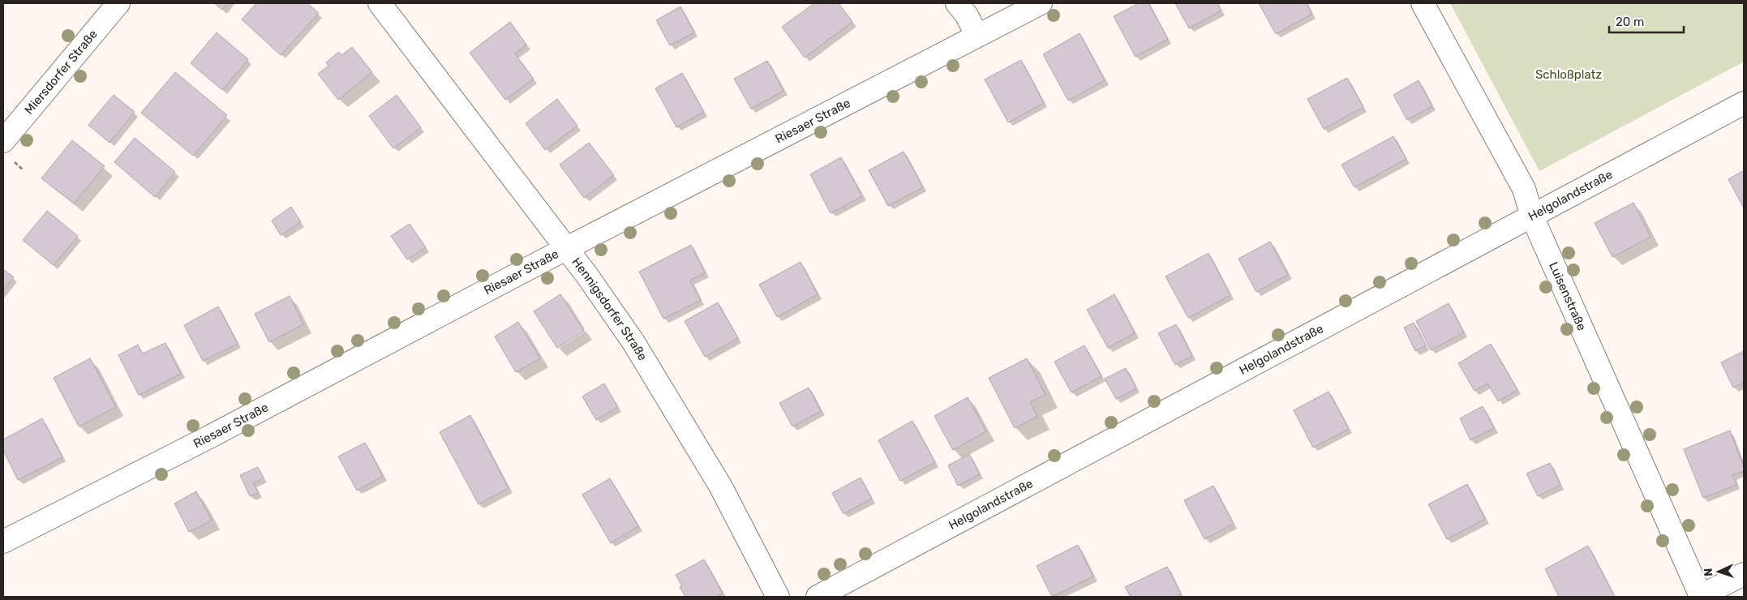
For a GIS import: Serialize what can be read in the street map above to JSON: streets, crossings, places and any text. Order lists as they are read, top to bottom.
{
  "streets": {
    "street": [
      "Miersdorfer Straße",
      "Riesaer Straße",
      "Helgolandstraße",
      "Luisenstraße",
      "Hennigsdorfer Straße"
    ]
  },
  "crossings": [
    ["Riesaer Straße", "Hennigsdorfer Straße"],
    ["Helgolandstraße", "Luisenstraße"]
  ],
  "parks": ["Schloßplatz"],
  "scale_bar": "20 m",
  "north": "left"
}
